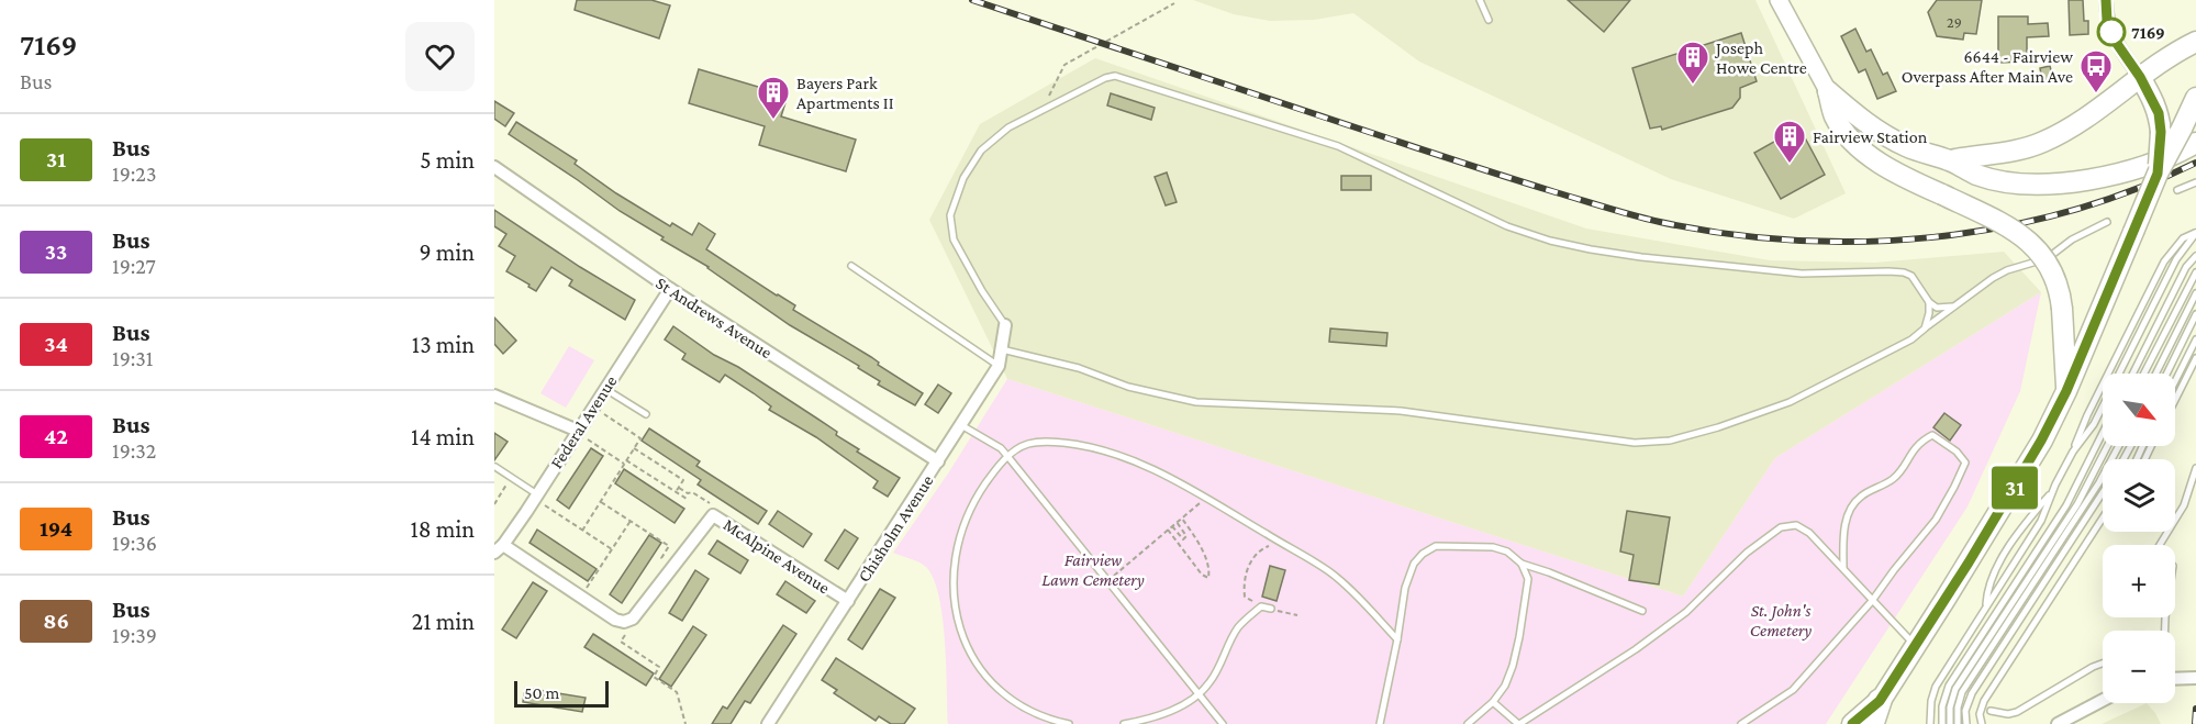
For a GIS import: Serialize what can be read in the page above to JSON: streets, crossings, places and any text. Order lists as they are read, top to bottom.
{
  "streets": {
    "street": [
      "St Andrews Avenue",
      "Federal Avenue",
      "Chisholm Avenue",
      "McAlpine Avenue"
    ]
  },
  "crossings": [
    ["St Andrews Avenue", "Federal Avenue"],
    ["St Andrews Avenue", "Chisholm Avenue"],
    ["Chisholm Avenue", "McAlpine Avenue"]
  ],
  "parks": ["Fairview Lawn Cemetery", "St. John's Cemetery"],
  "places": {
    "other": ["7169"],
    "building": ["Joseph Howe Centre", "Bayers Park Apartments II", "Fairview Station"],
    "bus stop": ["6644 - Fairview Overpass After Main Ave"]
  },
  "lines": ["bus line 31"],
  "house_numbers": ["29"],
  "scale_bar": "50 m",
  "north": "bottom right",
  "page": {
    "heading": ["7169", "Bus"],
    "on_map": "31",
    "list": [
      {
        "mark": "31",
        "name": "Bus",
        "note": "19:23",
        "value": "5 min"
      },
      {
        "mark": "33",
        "name": "Bus",
        "note": "19:27",
        "value": "9 min"
      },
      {
        "mark": "34",
        "name": "Bus",
        "note": "19:31",
        "value": "13 min"
      },
      {
        "mark": "42",
        "name": "Bus",
        "note": "19:32",
        "value": "14 min"
      },
      {
        "mark": "194",
        "name": "Bus",
        "note": "19:36",
        "value": "18 min"
      },
      {
        "mark": "86",
        "name": "Bus",
        "note": "19:39",
        "value": "21 min"
      }
    ],
    "map_buttons": ["+", "−"],
    "scale": "50 m"
  }
}
